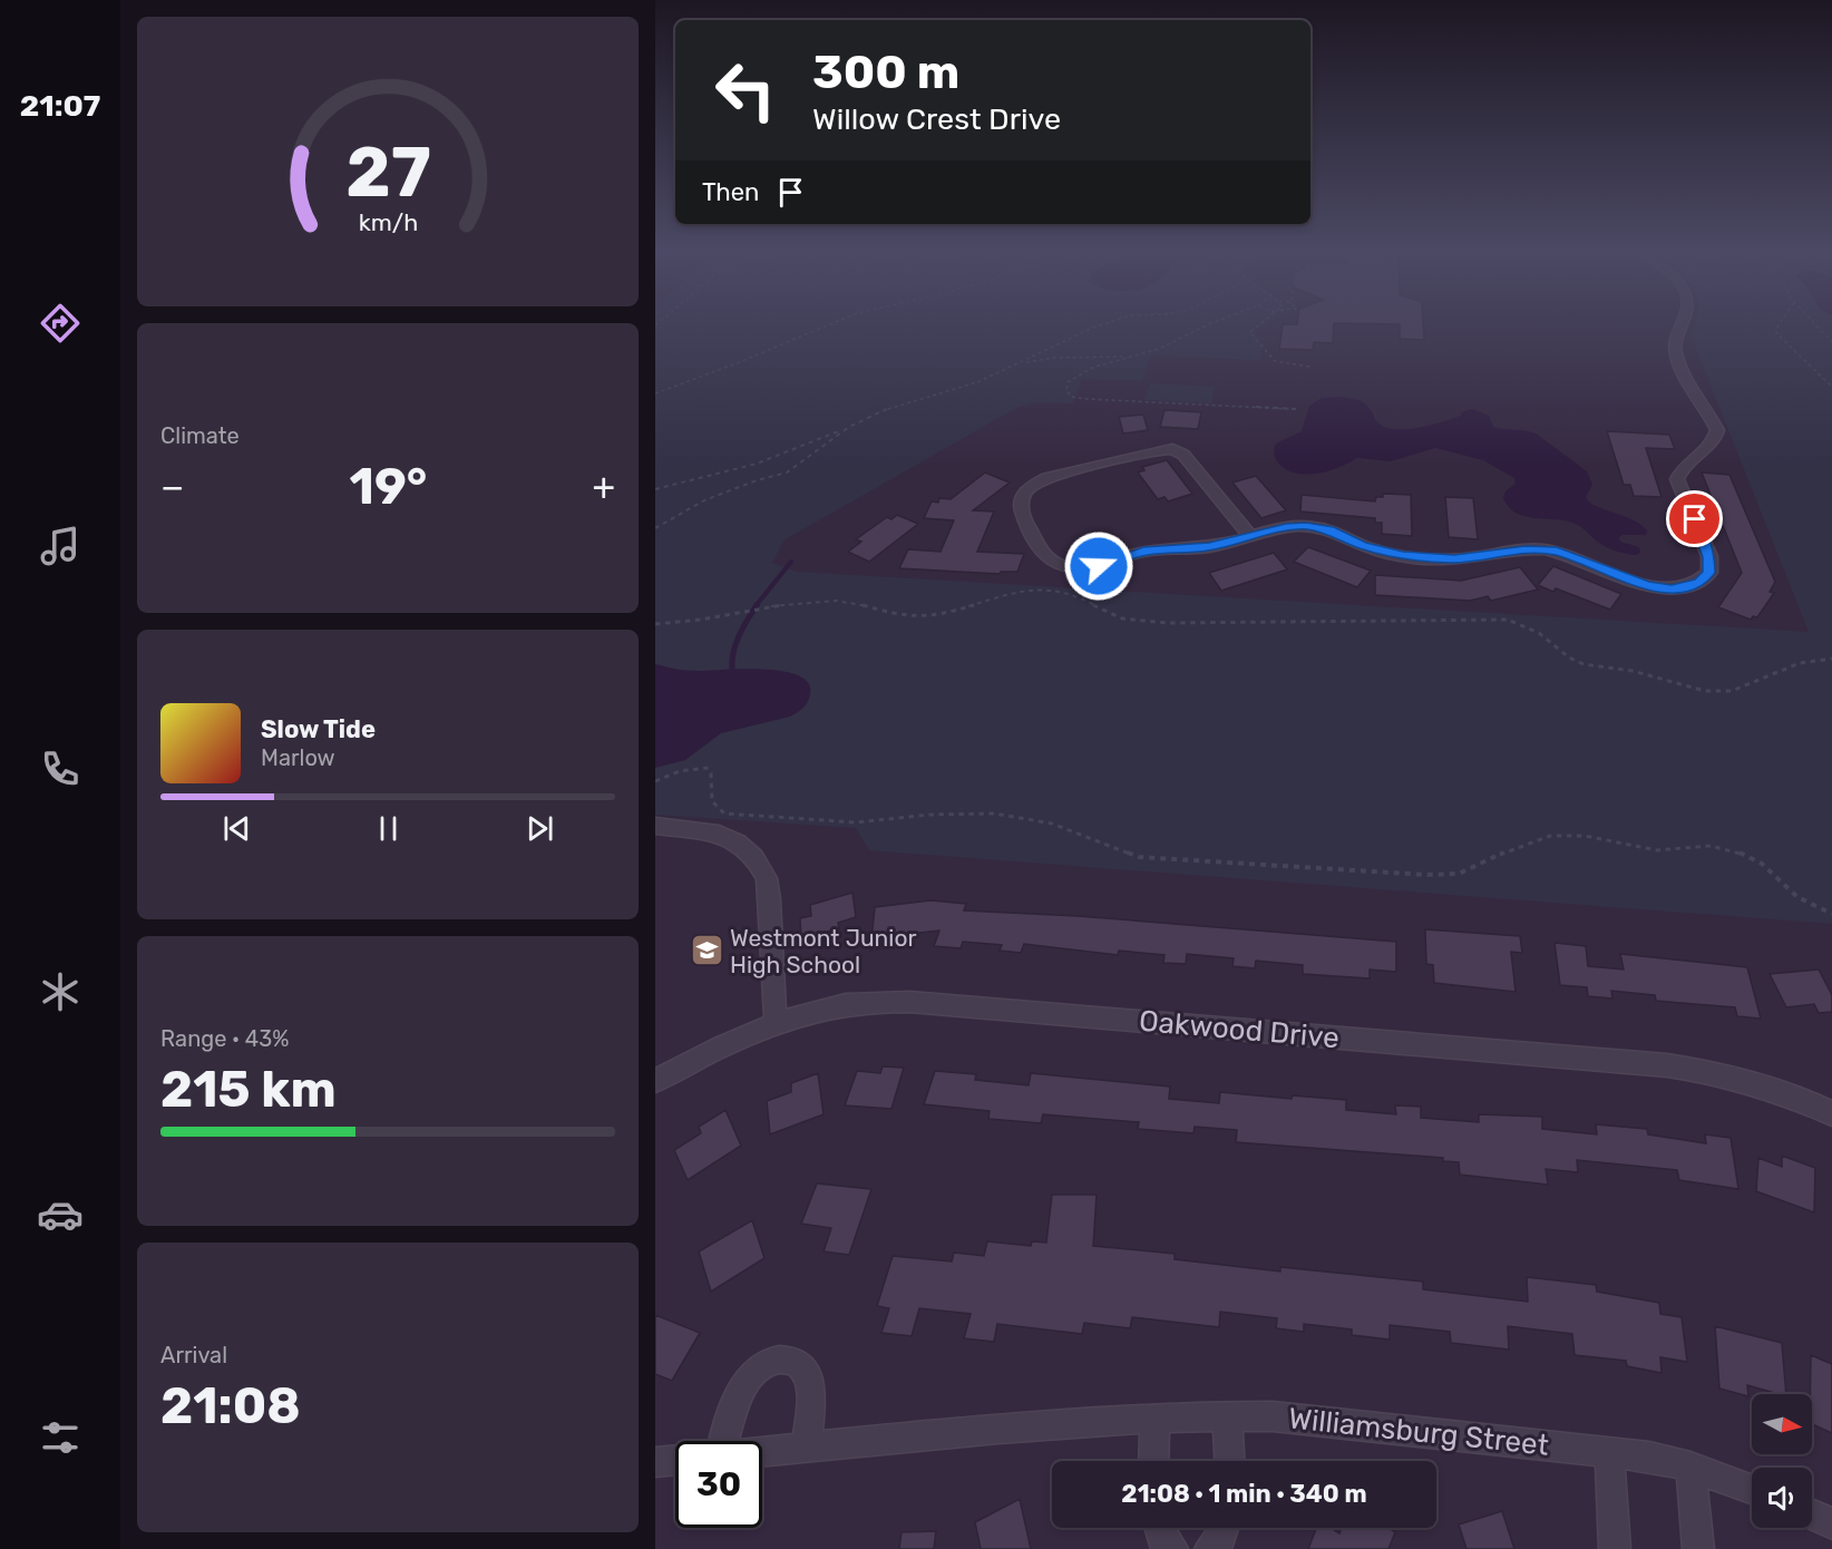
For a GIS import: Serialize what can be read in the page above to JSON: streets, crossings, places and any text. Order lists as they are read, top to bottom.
{
  "streets": {
    "street": ["Oakwood Drive", "Williamsburg Street"]
  },
  "places": {
    "school or university": ["Westmont Junior High School"]
  },
  "north": "right",
  "page": {
    "tabs": "21:07",
    "turn": ["300 m", "Willow Crest Drive"],
    "then": "Then",
    "tile": [
      "Climate",
      ["Range · 43%", "215 km"],
      ["Arrival", "21:08"]
    ],
    "heat": ["−", "19°", "+"],
    "song": ["Slow Tide", "Marlow"],
    "limit": "30",
    "trip": "21:08 · 1 min · 340 m",
    "gauge": ["27", "km/h"]
  }
}
